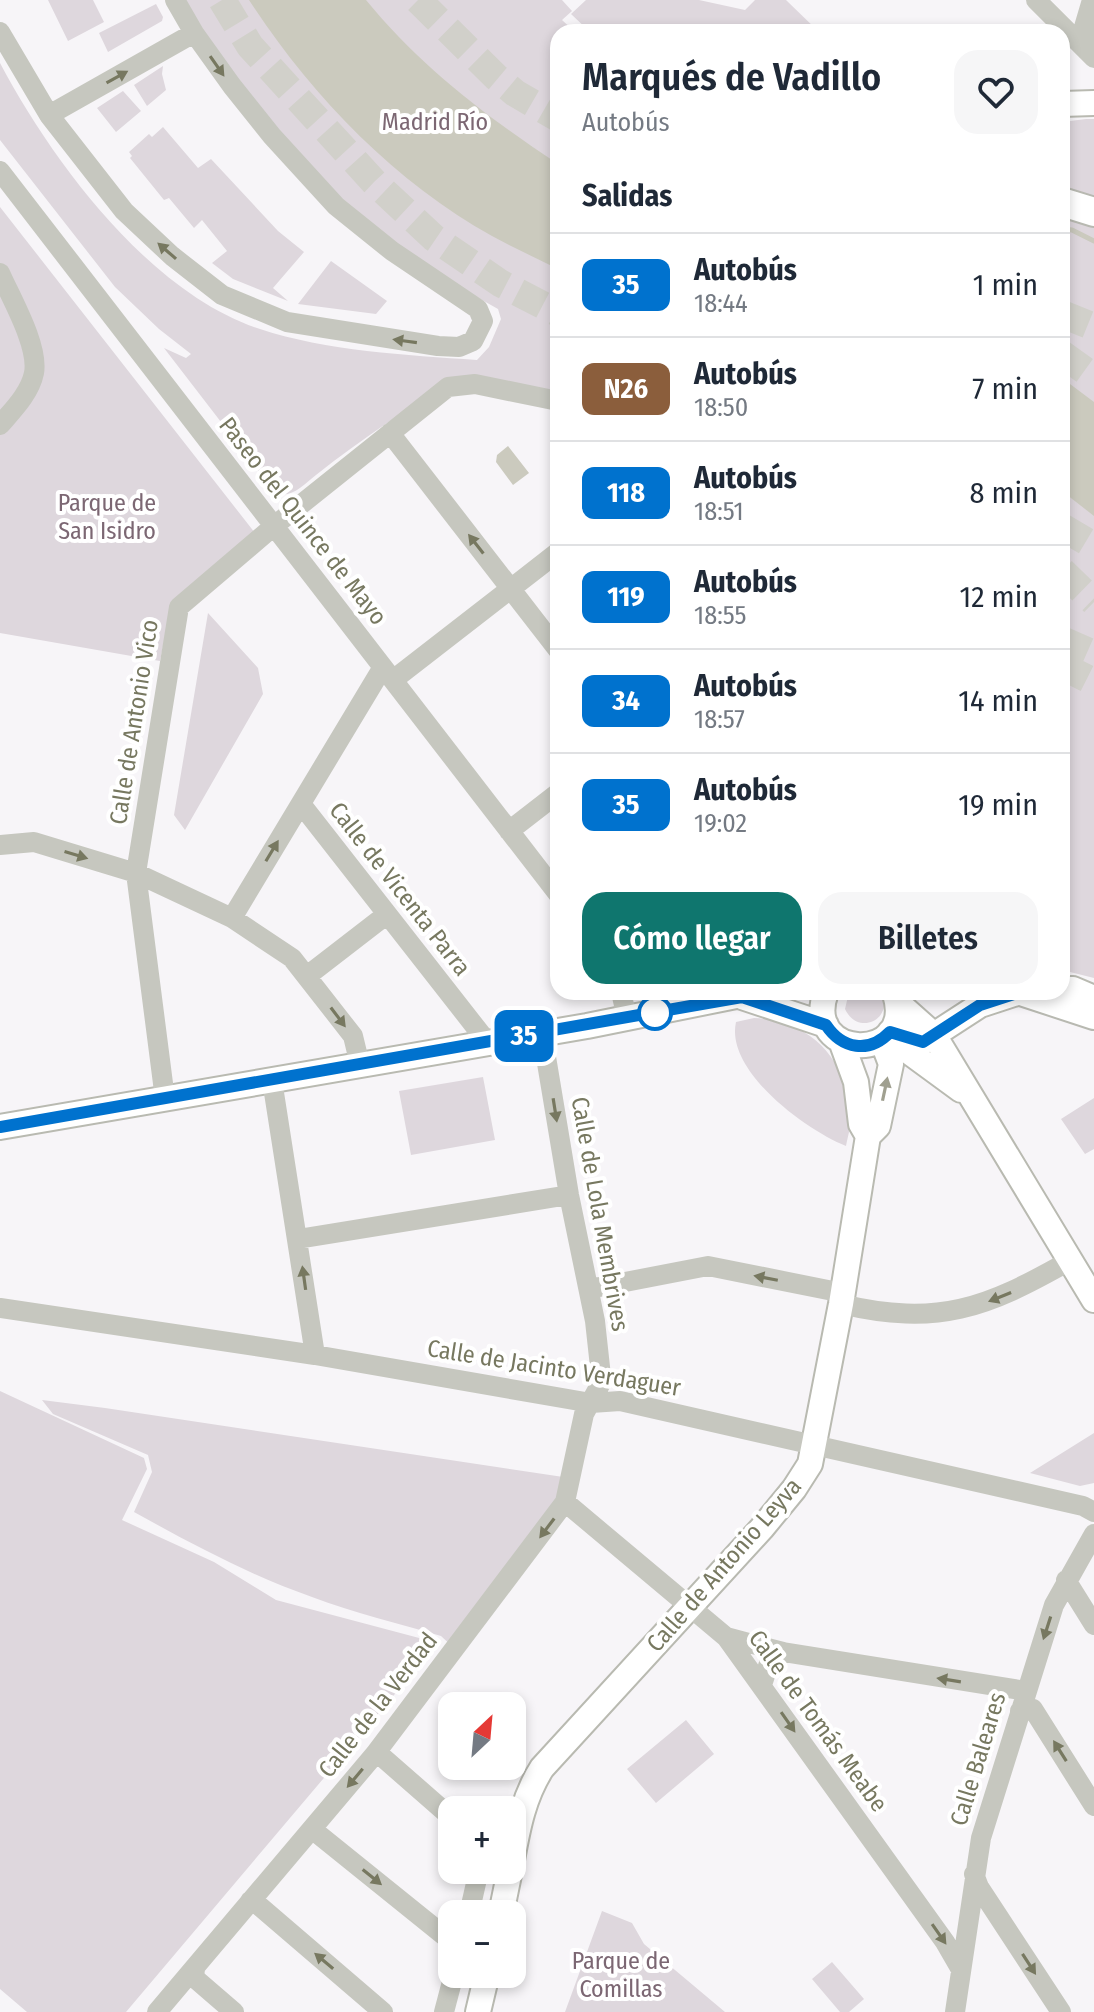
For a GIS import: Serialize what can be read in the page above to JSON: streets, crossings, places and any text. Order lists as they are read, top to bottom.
{
  "streets": {
    "main road": ["Calle de Antonio Leyva"],
    "street": [
      "Paseo del Quince de Mayo",
      "Calle de Antonio Vico",
      "Calle de Vicenta Parra",
      "Calle de Lola Membrives",
      "Calle de Jacinto Verdaguer",
      "Calle de la Verdad",
      "Calle de Tomás Meabe",
      "Calle Baleares"
    ]
  },
  "crossings": [
    ["Paseo del Quince de Mayo", "Calle de Antonio Vico"],
    ["Calle de Lola Membrives", "Calle de Jacinto Verdaguer"],
    ["Calle de Lola Membrives", "Calle de la Verdad"],
    ["Calle de Jacinto Verdaguer", "Calle de Antonio Leyva"],
    ["Calle de Jacinto Verdaguer", "Calle de la Verdad"],
    ["Calle de Antonio Leyva", "Calle de Tomás Meabe"],
    ["Calle de la Verdad", "Calle de Tomás Meabe"],
    ["Calle de Tomás Meabe", "Calle Baleares"]
  ],
  "one_way": ["Calle de Lola Membrives", "Calle de la Verdad", "Calle de Tomás Meabe"],
  "parks": ["Madrid Río", "Parque de San Isidro", "Parque de Comillas"],
  "lines": ["bus line 35"],
  "north": "top right",
  "page": {
    "on_map": "35",
    "heading": [
      ["Marqués de Vadillo", "Autobús"],
      "Salidas"
    ],
    "list": [
      {
        "mark": "35",
        "name": "Autobús",
        "note": "18:44",
        "value": "1 min"
      },
      {
        "mark": "N26",
        "name": "Autobús",
        "note": "18:50",
        "value": "7 min"
      },
      {
        "mark": "118",
        "name": "Autobús",
        "note": "18:51",
        "value": "8 min"
      },
      {
        "mark": "119",
        "name": "Autobús",
        "note": "18:55",
        "value": "12 min"
      },
      {
        "mark": "34",
        "name": "Autobús",
        "note": "18:57",
        "value": "14 min"
      },
      {
        "mark": "35",
        "name": "Autobús",
        "note": "19:02",
        "value": "19 min"
      }
    ],
    "buttons": ["Cómo llegar", "Billetes"],
    "map_buttons": ["+", "−"]
  }
}
